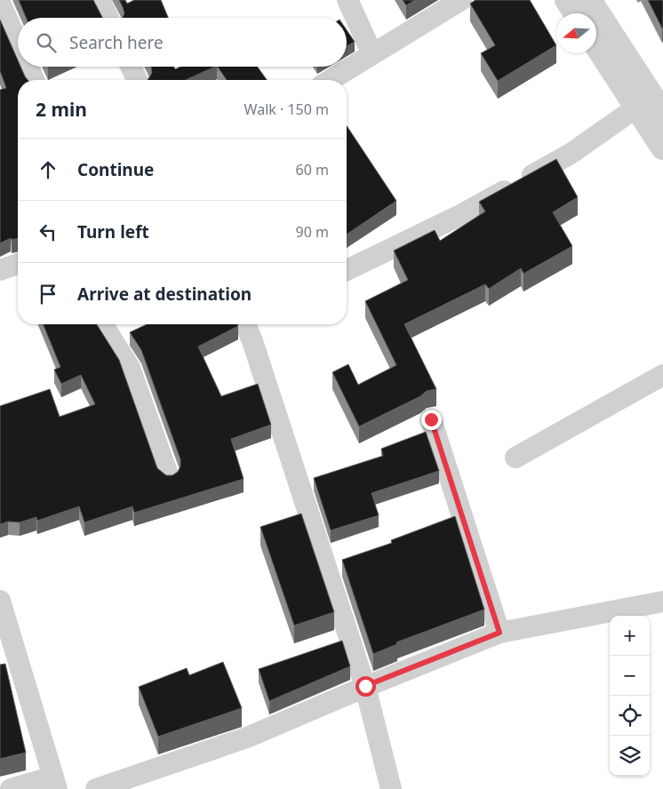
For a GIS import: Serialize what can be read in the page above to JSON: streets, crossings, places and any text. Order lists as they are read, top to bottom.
{
  "north": "left",
  "page": {
    "search": "Search here",
    "heading": ["2 min", "Walk · 150 m"],
    "list": [
      ["Continue", "60 m"],
      ["Turn left", "90 m"],
      "Arrive at destination"
    ],
    "map_buttons": ["+", "−"]
  }
}
